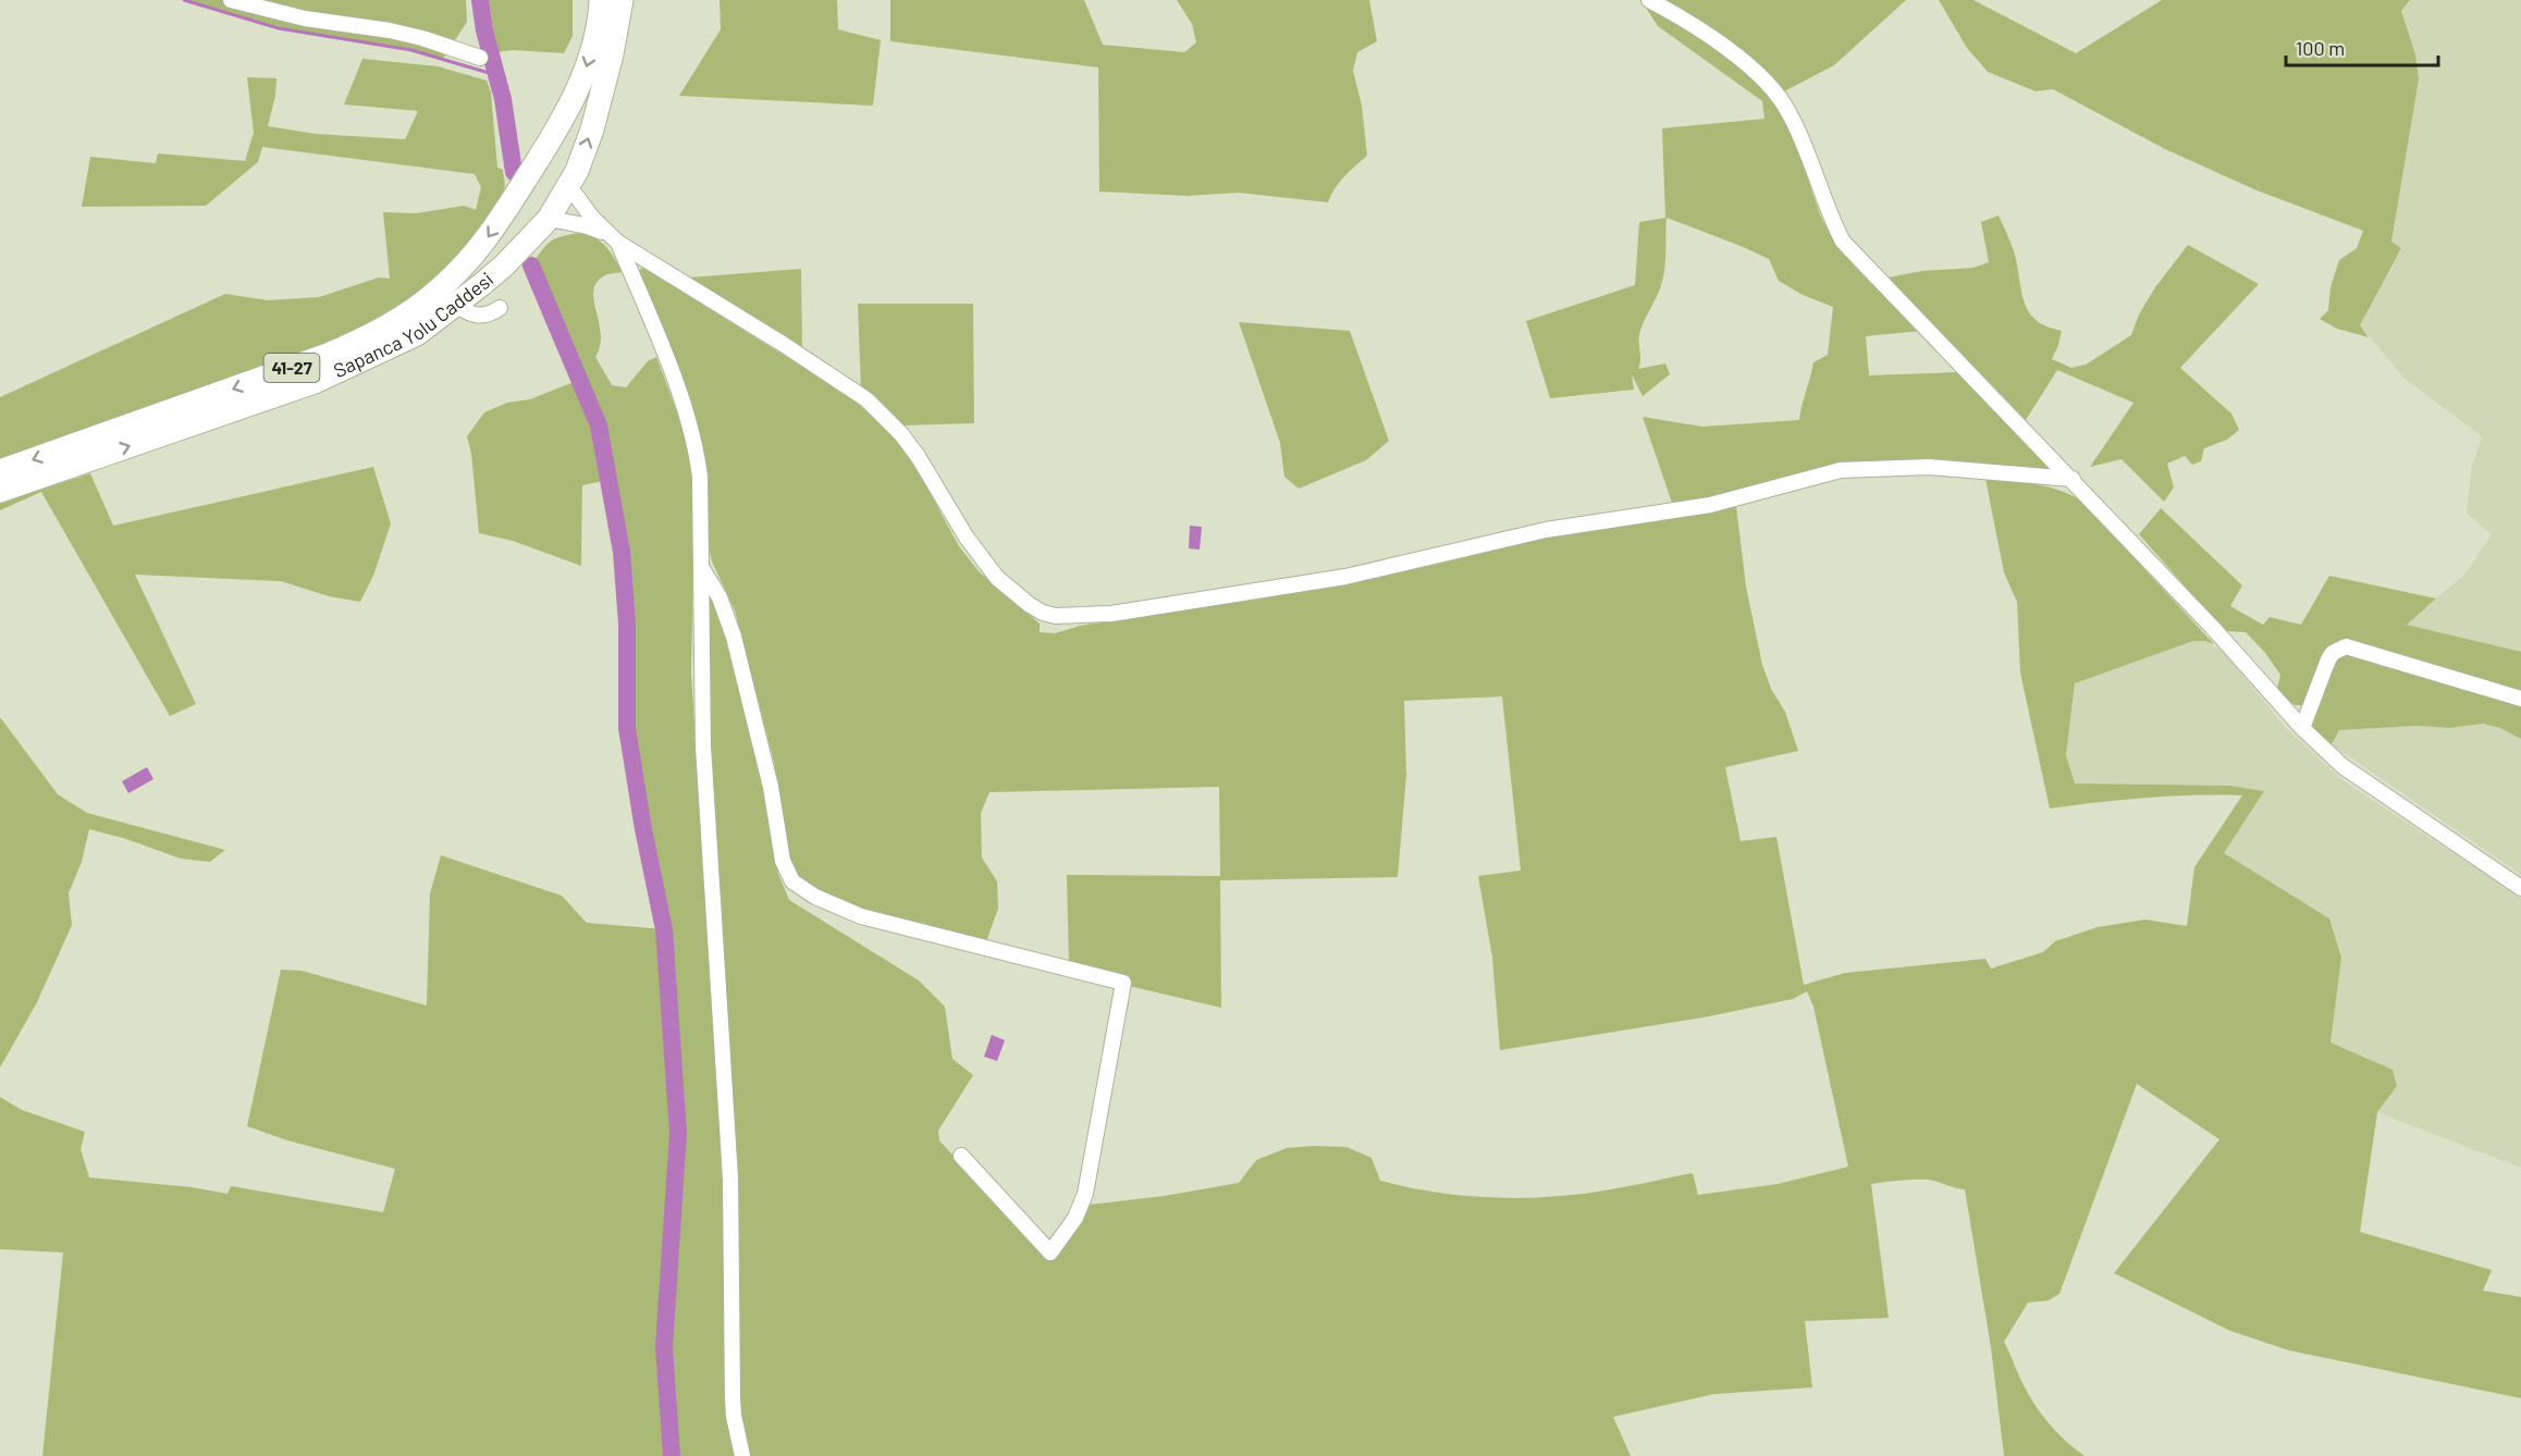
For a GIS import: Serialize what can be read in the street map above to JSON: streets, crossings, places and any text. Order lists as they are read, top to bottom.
{
  "streets": {
    "highway": ["Sapanca Yolu Caddesi", "41-27"]
  },
  "scale_bar": "100 m"
}
